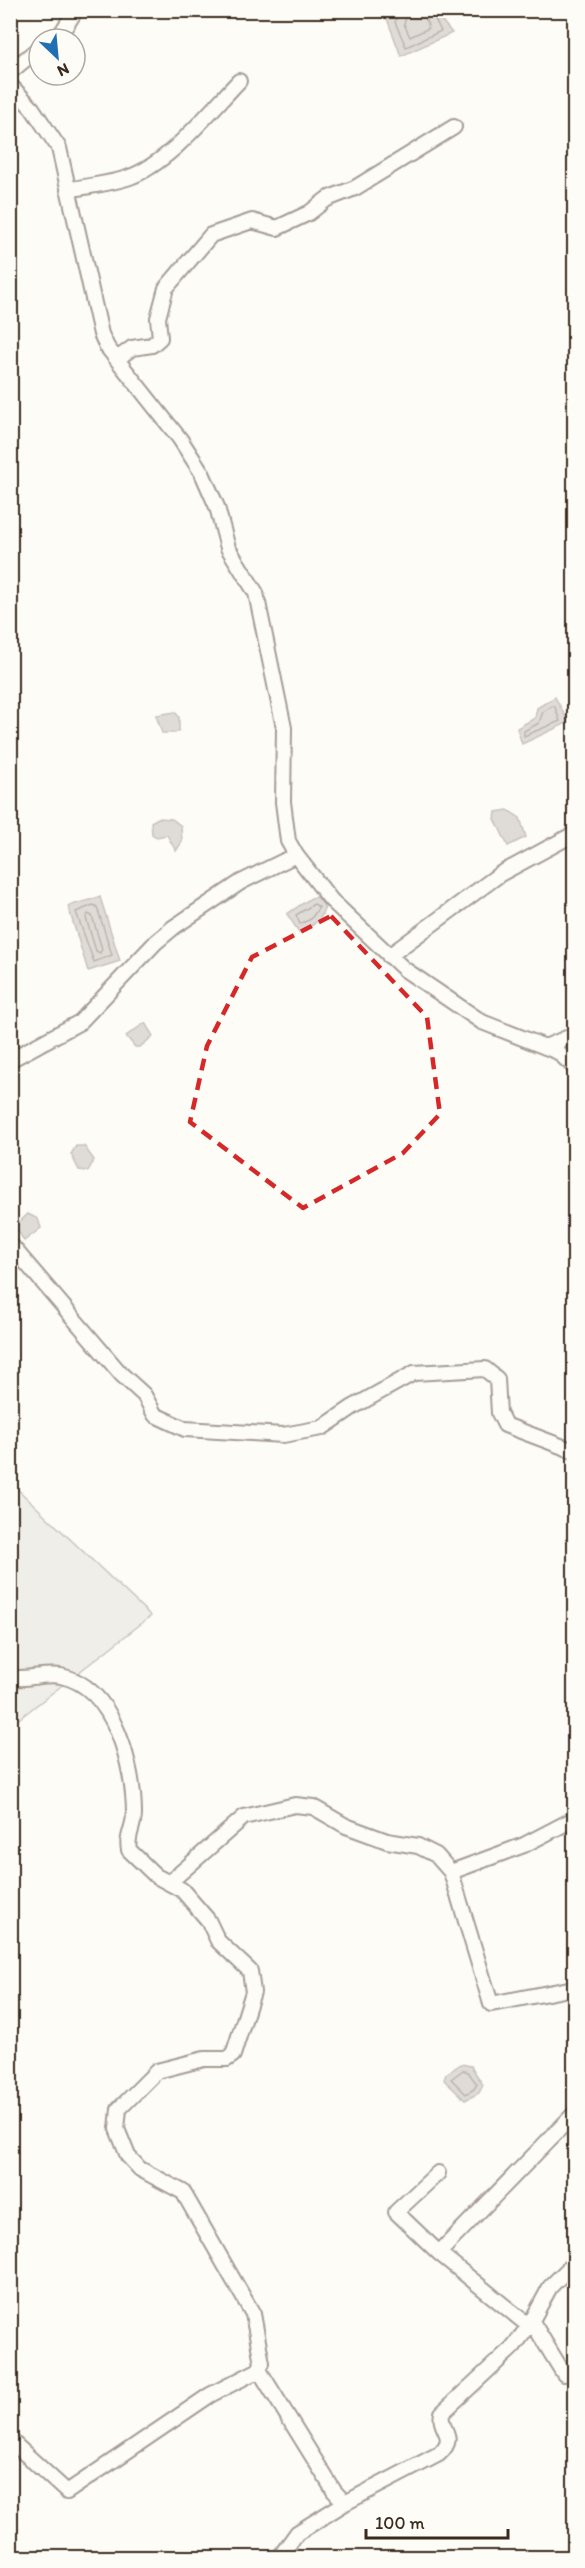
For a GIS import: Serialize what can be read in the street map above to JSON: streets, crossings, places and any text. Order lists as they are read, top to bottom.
{
  "scale_bar": "100 m",
  "north": "bottom right"
}
